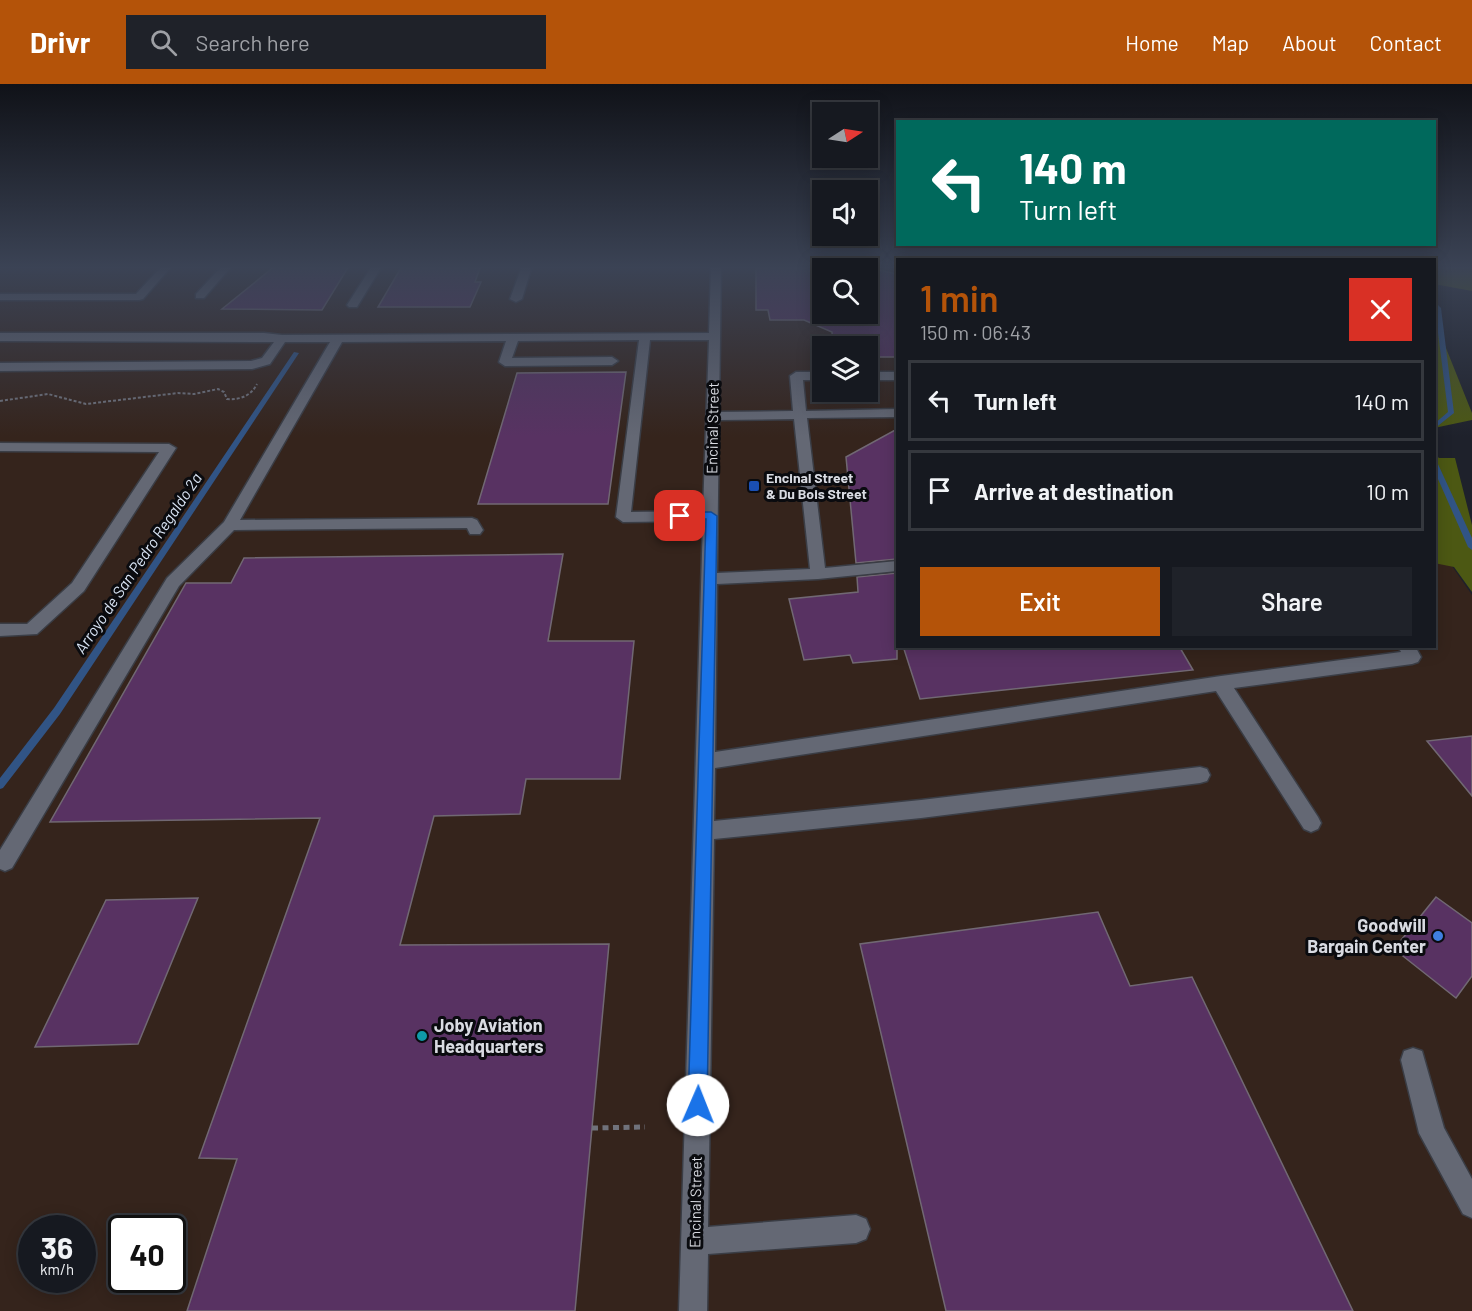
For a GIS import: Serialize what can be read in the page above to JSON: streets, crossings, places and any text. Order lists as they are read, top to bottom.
{
  "streets": {
    "street": ["Encinal Street"]
  },
  "water": ["Arroyo de San Pedro Regaldo 2a"],
  "places": {
    "transit": ["Encinal Street & Du Bois Street"],
    "other": ["Goodwill Bargain Center", "Joby Aviation Headquarters"]
  },
  "north": "right",
  "page": {
    "header": "Drivr",
    "search": "Search here",
    "nav": [
      "Home",
      "Map",
      "About",
      "Contact"
    ],
    "turn": ["140 m", "Turn left"],
    "heading": ["1 min", "150 m · 06:43"],
    "list": [
      {
        "name": "Turn left",
        "value": "140 m"
      },
      {
        "name": "Arrive at destination",
        "value": "10 m"
      }
    ],
    "buttons": ["Exit", "Share"],
    "speed": "36 km/h",
    "limit": "40"
  }
}
